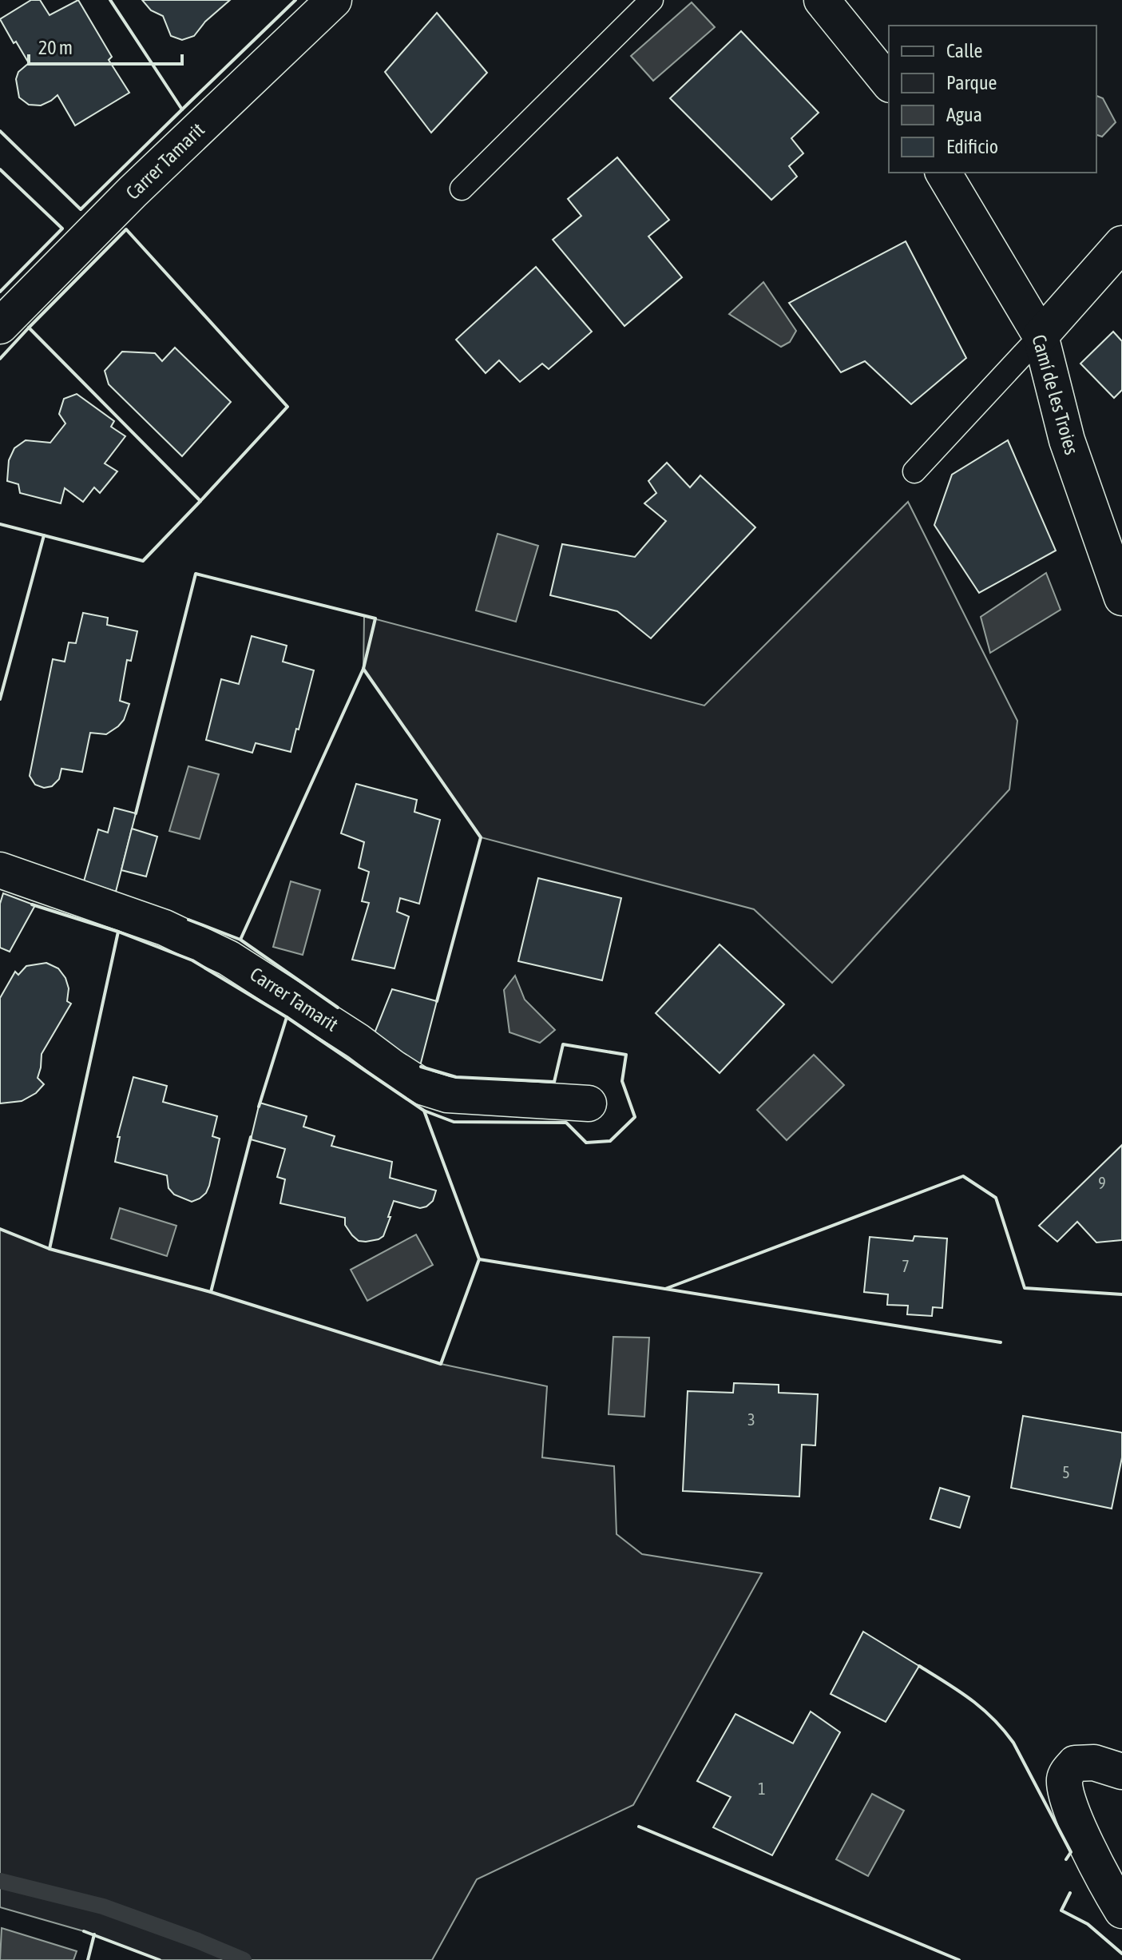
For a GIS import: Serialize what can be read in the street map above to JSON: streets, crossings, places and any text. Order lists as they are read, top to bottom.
{
  "streets": {
    "street": ["Carrer Tamarit", "Camí de les Troies"]
  },
  "house_numbers": [
    "9",
    "7",
    "3",
    "5",
    "1"
  ],
  "legend": [
    "Calle",
    "Parque",
    "Agua",
    "Edificio"
  ],
  "scale_bar": "20 m"
}
